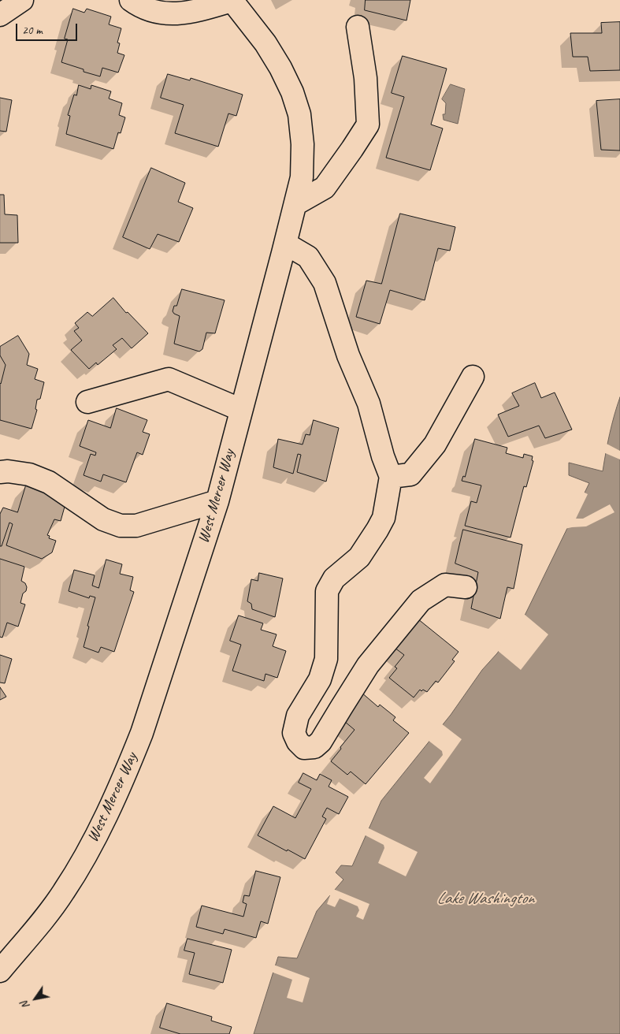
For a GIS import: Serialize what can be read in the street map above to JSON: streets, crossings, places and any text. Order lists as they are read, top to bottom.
{
  "streets": {
    "street": ["West Mercer Way"]
  },
  "water": ["Lake Washington"],
  "scale_bar": "20 m",
  "north": "bottom left"
}
